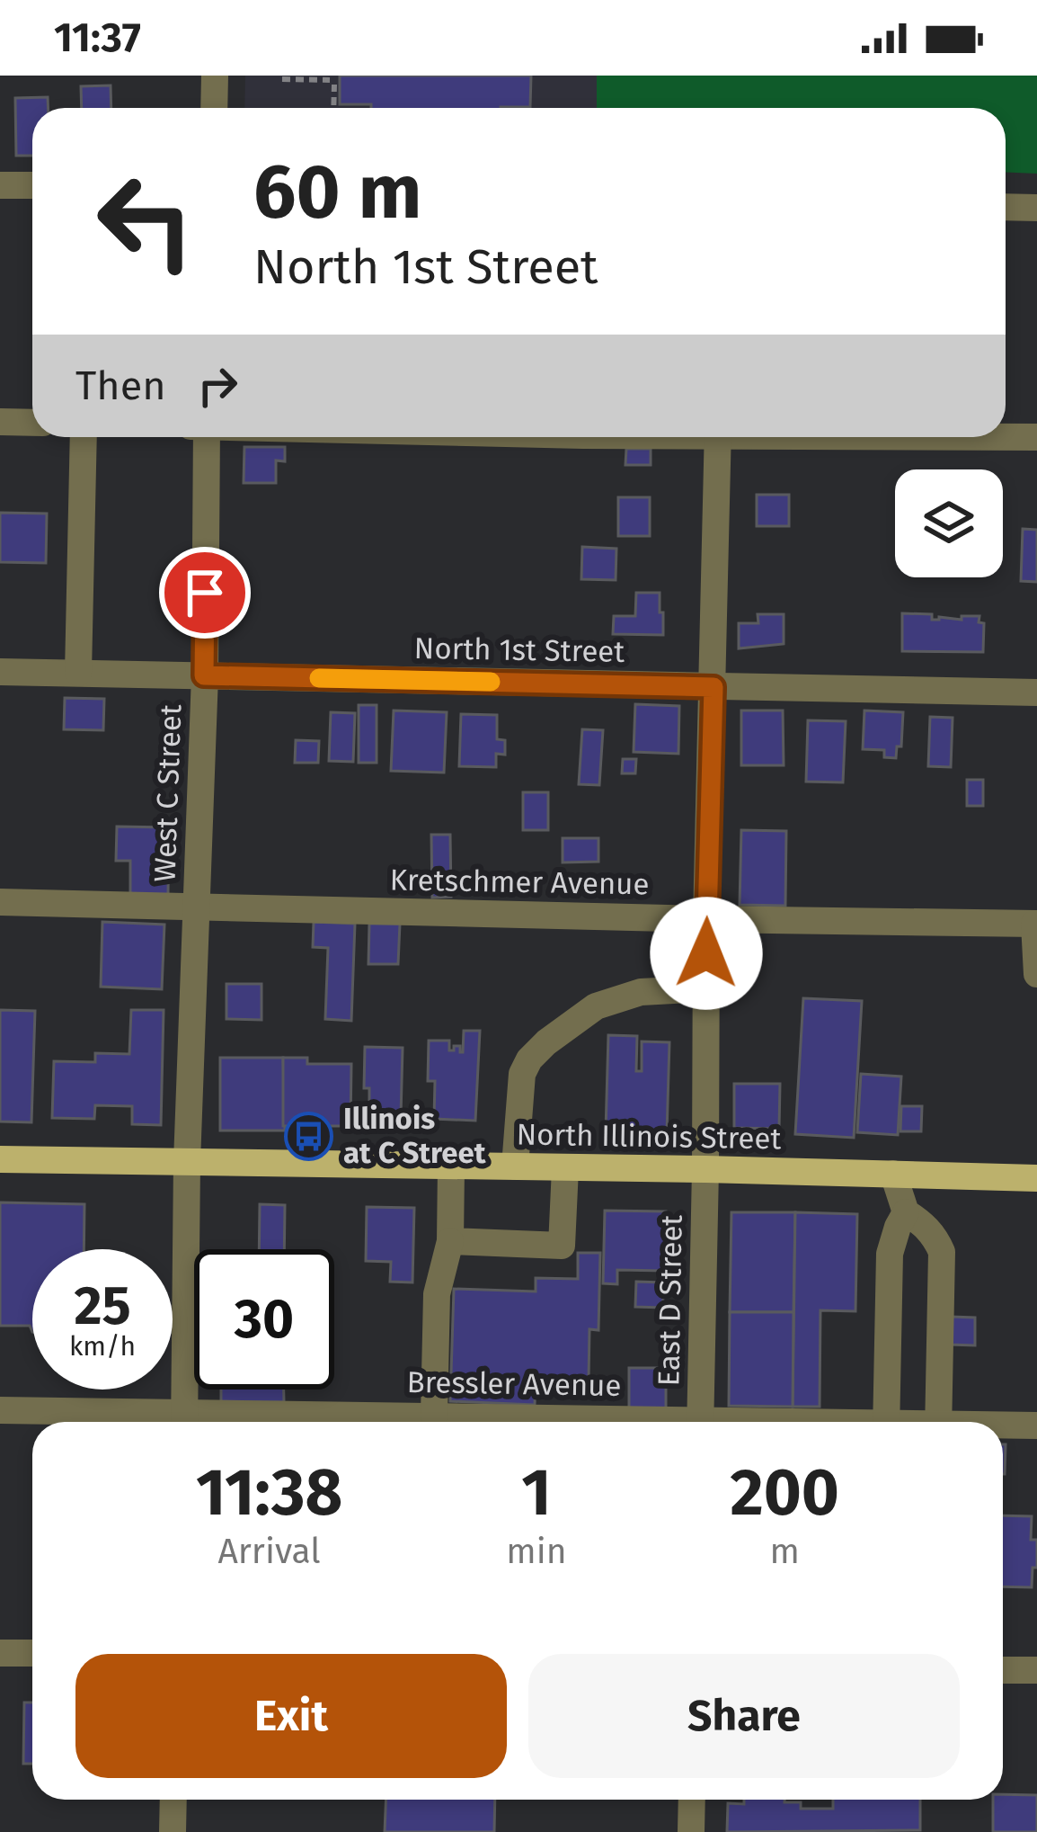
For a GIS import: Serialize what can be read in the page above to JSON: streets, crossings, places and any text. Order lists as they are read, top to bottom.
{
  "streets": {
    "main road": ["North Illinois Street"],
    "street": [
      "North 1st Street",
      "West C Street",
      "Kretschmer Avenue",
      "East D Street",
      "Bressler Avenue"
    ]
  },
  "crossings": [
    ["North 1st Street", "West C Street"],
    ["North 1st Street", "East D Street"],
    ["West C Street", "Kretschmer Avenue"],
    ["West C Street", "North Illinois Street"],
    ["West C Street", "Bressler Avenue"],
    ["Kretschmer Avenue", "East D Street"],
    ["North Illinois Street", "East D Street"]
  ],
  "places": {
    "bus stop": ["Illinois at C Street"]
  },
  "page": {
    "status": "11:37",
    "turn": ["60 m", "North 1st Street"],
    "then": "Then",
    "speed": "25 km/h",
    "limit": "30",
    "eta": [
      "11:38",
      "Arrival",
      "1",
      "min",
      "200",
      "m"
    ],
    "buttons": ["Exit", "Share"]
  }
}
